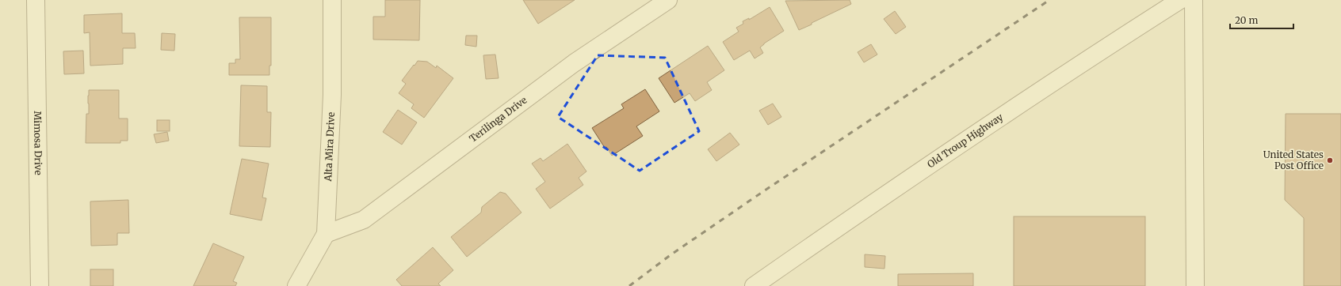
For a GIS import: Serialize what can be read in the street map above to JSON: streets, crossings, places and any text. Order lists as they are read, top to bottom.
{
  "streets": {
    "street": [
      "Terilinga Drive",
      "Old Troup Highway",
      "Mimosa Drive",
      "Alta Mira Drive"
    ]
  },
  "crossings": [
    ["Terilinga Drive", "Alta Mira Drive"]
  ],
  "places": ["United States Post Office"],
  "scale_bar": "20 m"
}
